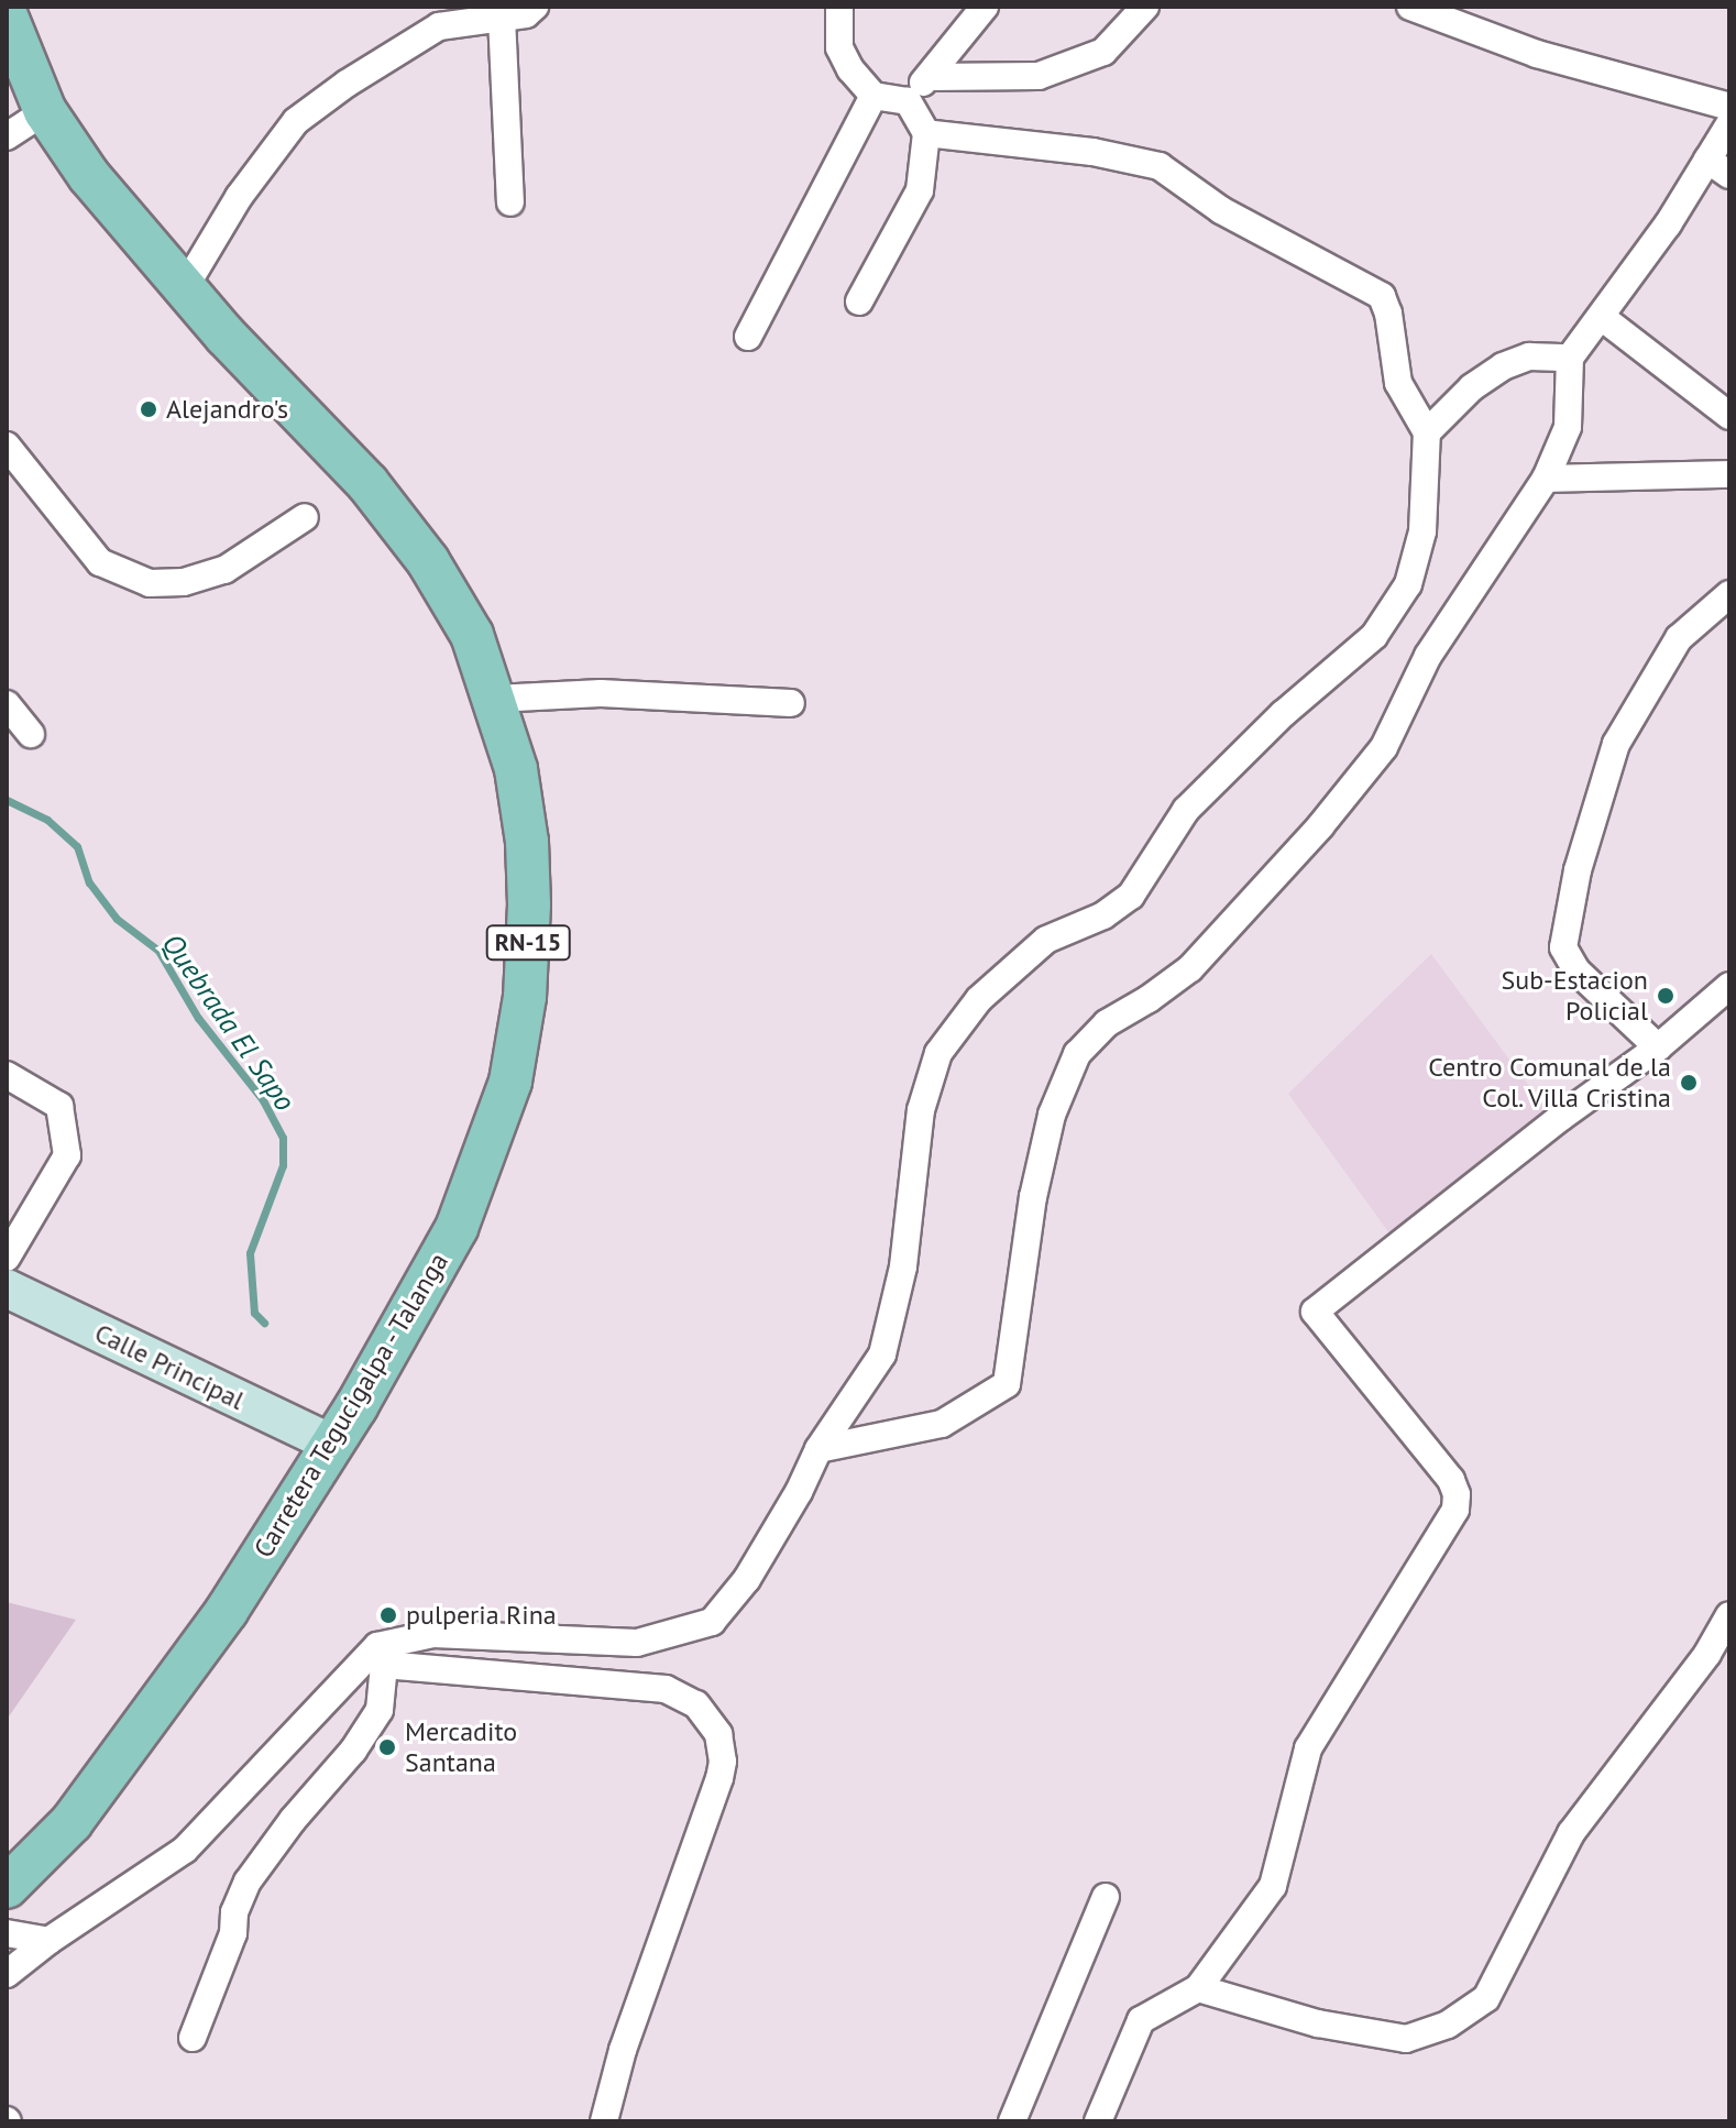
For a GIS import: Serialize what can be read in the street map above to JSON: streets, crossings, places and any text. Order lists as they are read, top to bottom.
{
  "streets": {
    "main road": ["RN-15", "Carretera Tegucigalpa - Talanga"],
    "street": ["Calle Principal"]
  },
  "crossings": [
    ["Calle Principal", "Carretera Tegucigalpa - Talanga"]
  ],
  "water": ["Quebrada El Sapo"],
  "places": [
    "Alejandro's",
    "Sub-Estacion Policial",
    "Centro Comunal de la Col. Villa Cristina",
    "pulperia Rina",
    "Mercadito Santana"
  ]
}
